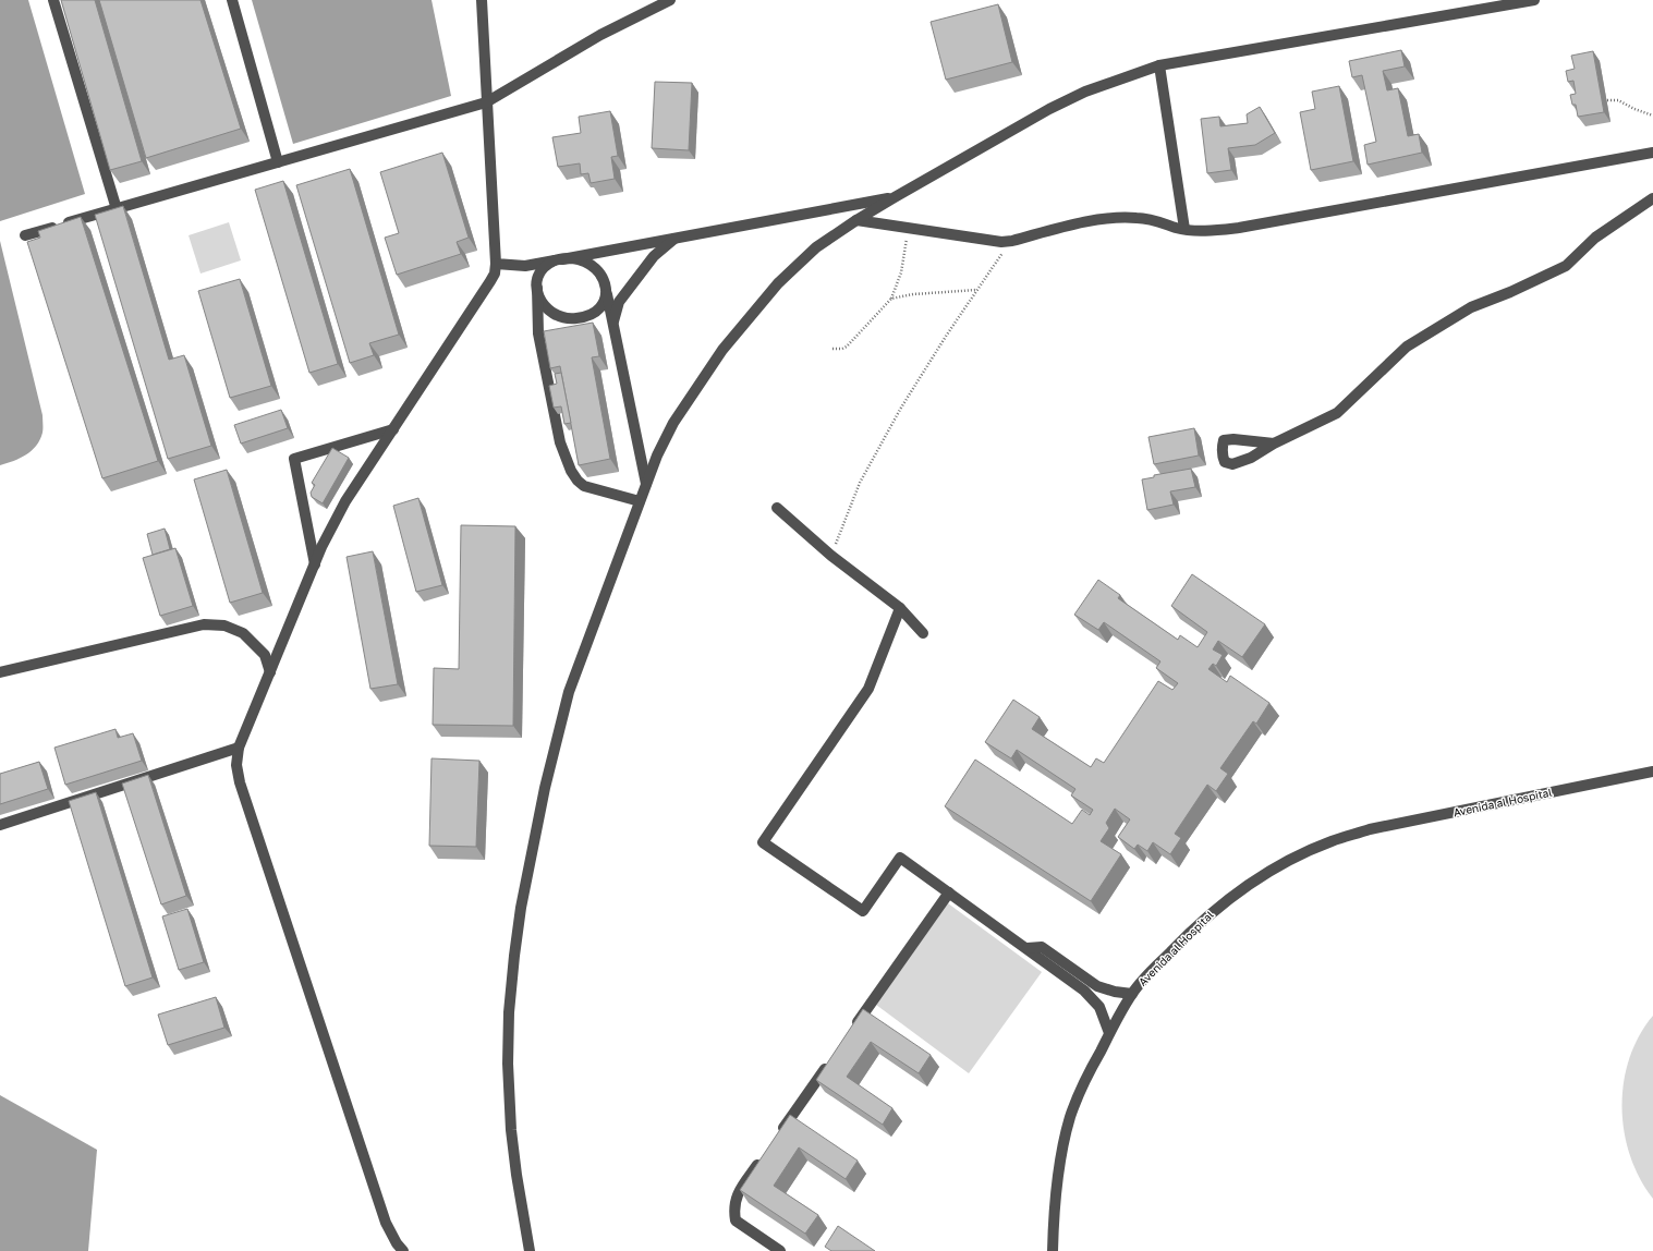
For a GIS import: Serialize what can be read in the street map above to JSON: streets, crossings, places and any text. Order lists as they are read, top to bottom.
{
  "streets": {
    "street": ["Avenida al Hospital"]
  }
}
